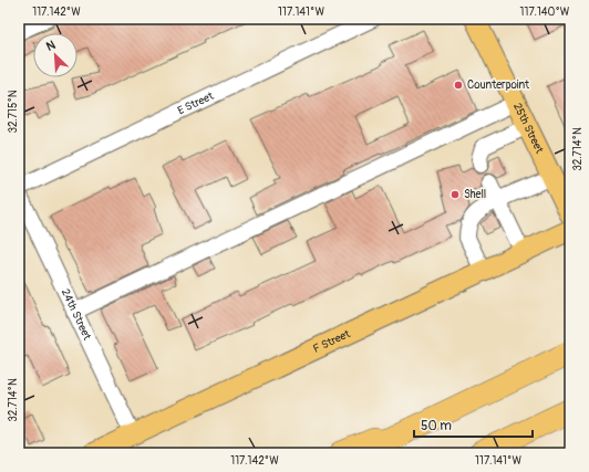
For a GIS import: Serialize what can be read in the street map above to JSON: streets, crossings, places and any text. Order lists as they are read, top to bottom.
{
  "streets": {
    "main road": ["25th Street", "F Street"],
    "street": ["E Street", "24th Street"]
  },
  "crossings": [
    ["24th Street", "F Street"]
  ],
  "places": ["Counterpoint", "Shell"],
  "scale_bar": "50 m",
  "north": "top left",
  "coordinates": [
    "117.142°W",
    "117.141°W",
    "117.140°W",
    "32.715°N",
    "32.714°N"
  ]
}
